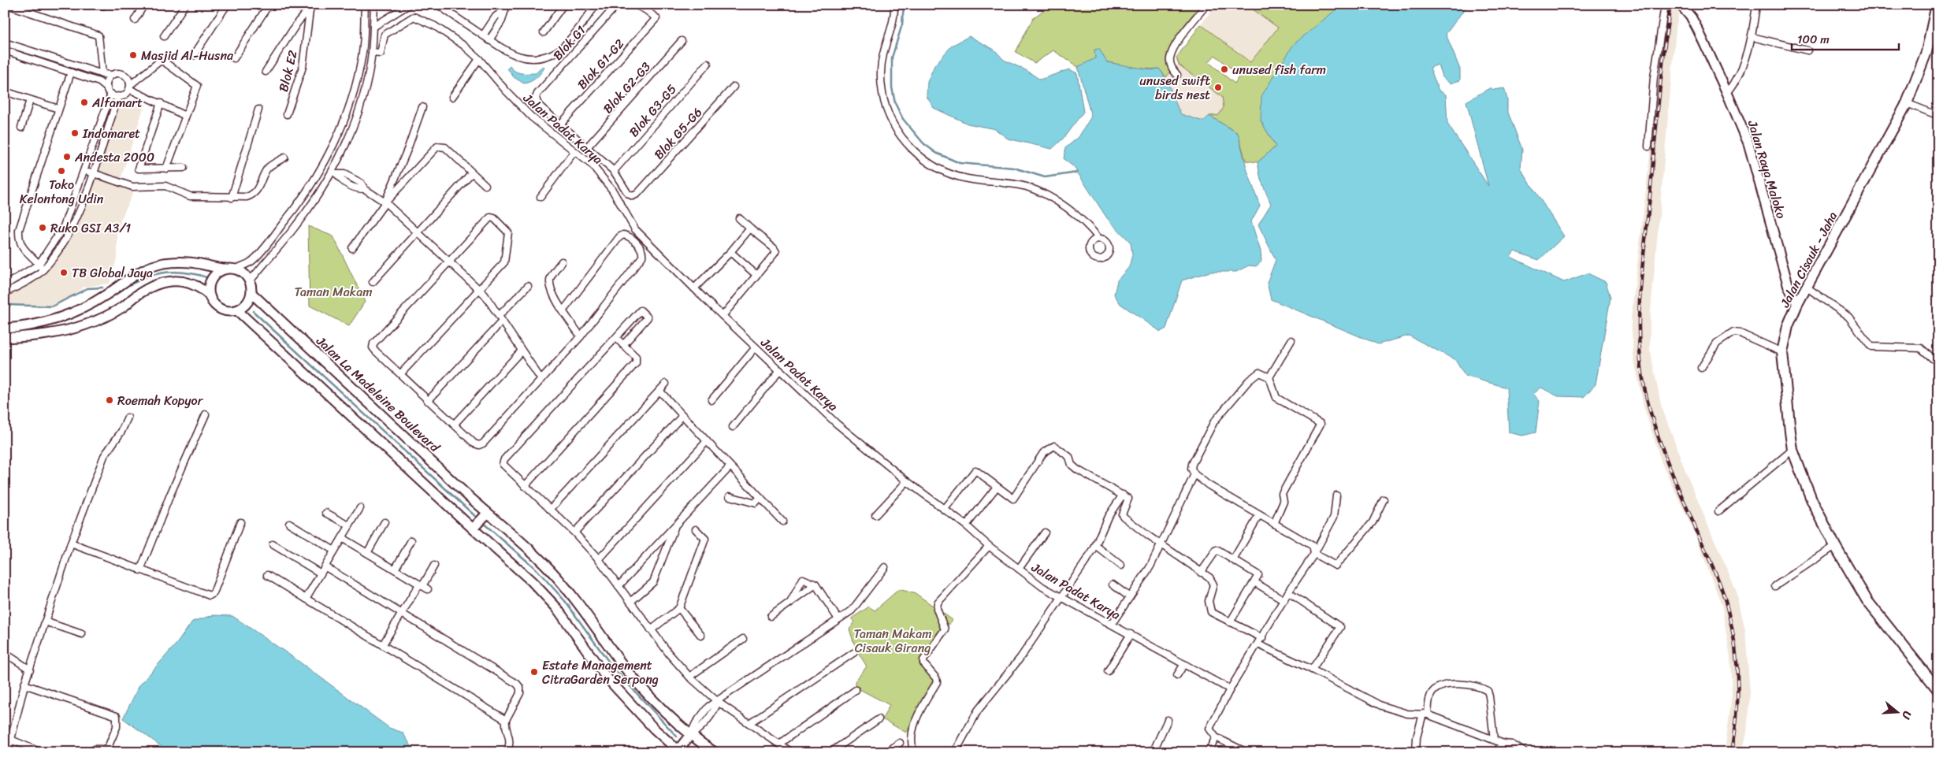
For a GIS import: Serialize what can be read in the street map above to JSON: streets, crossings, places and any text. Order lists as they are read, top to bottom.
{
  "streets": {
    "main road": ["Jalan Cisauk - Jaha"],
    "street": [
      "Blok G1",
      "Blok G1-G2",
      "Blok E2",
      "Blok G2-G3",
      "Blok G3-G5",
      "Jalan Padat Karya",
      "Blok G5-G6",
      "Jalan Raya Maloko",
      "Jalan La Madeleine Boulevard"
    ]
  },
  "crossings": [
    ["Blok G1", "Blok G1-G2"],
    ["Blok G3-G5", "Blok G5-G6"],
    ["Jalan Raya Maloko", "Jalan Cisauk - Jaha"]
  ],
  "parks": ["Taman Makam", "Taman Makam Cisauk Girang"],
  "places": [
    "Masjid Al-Husna",
    "unused fish farm",
    "unused swift birds nest",
    "Alfamart",
    "Indomaret",
    "Andesta 2000",
    "Toko Kelontong Udin",
    "Ruko GSI A3/1",
    "TB Global Jaya",
    "Roemah Kopyor",
    "Estate Management CitraGarden Serpong"
  ],
  "scale_bar": "100 m",
  "north": "right"
}
